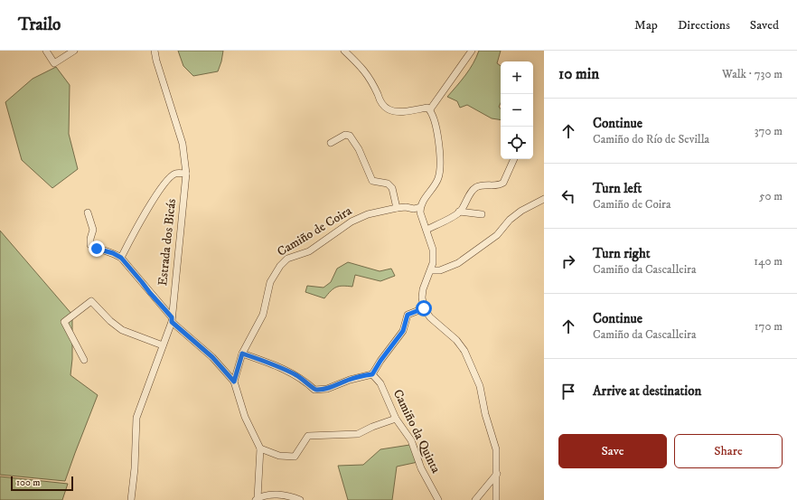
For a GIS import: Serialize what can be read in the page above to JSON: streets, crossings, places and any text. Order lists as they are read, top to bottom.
{
  "streets": {
    "street": ["Camiño de Coira", "Estrada dos Bicás", "Camiño da Quinta"]
  },
  "scale_bar": "100 m",
  "page": {
    "header": "Trailo",
    "nav": ["Map", "Directions", "Saved"],
    "heading": ["10 min", "Walk · 730 m"],
    "map_buttons": ["+", "−"],
    "list": [
      ["Continue", "Camiño do Río de Sevilla", "370 m"],
      ["Turn left", "Camiño de Coira", "50 m"],
      ["Turn right", "Camiño da Cascalleira", "140 m"],
      ["Continue", "Camiño da Cascalleira", "170 m"],
      "Arrive at destination"
    ],
    "buttons": ["Save", "Share"],
    "scale": "100 m"
  }
}
